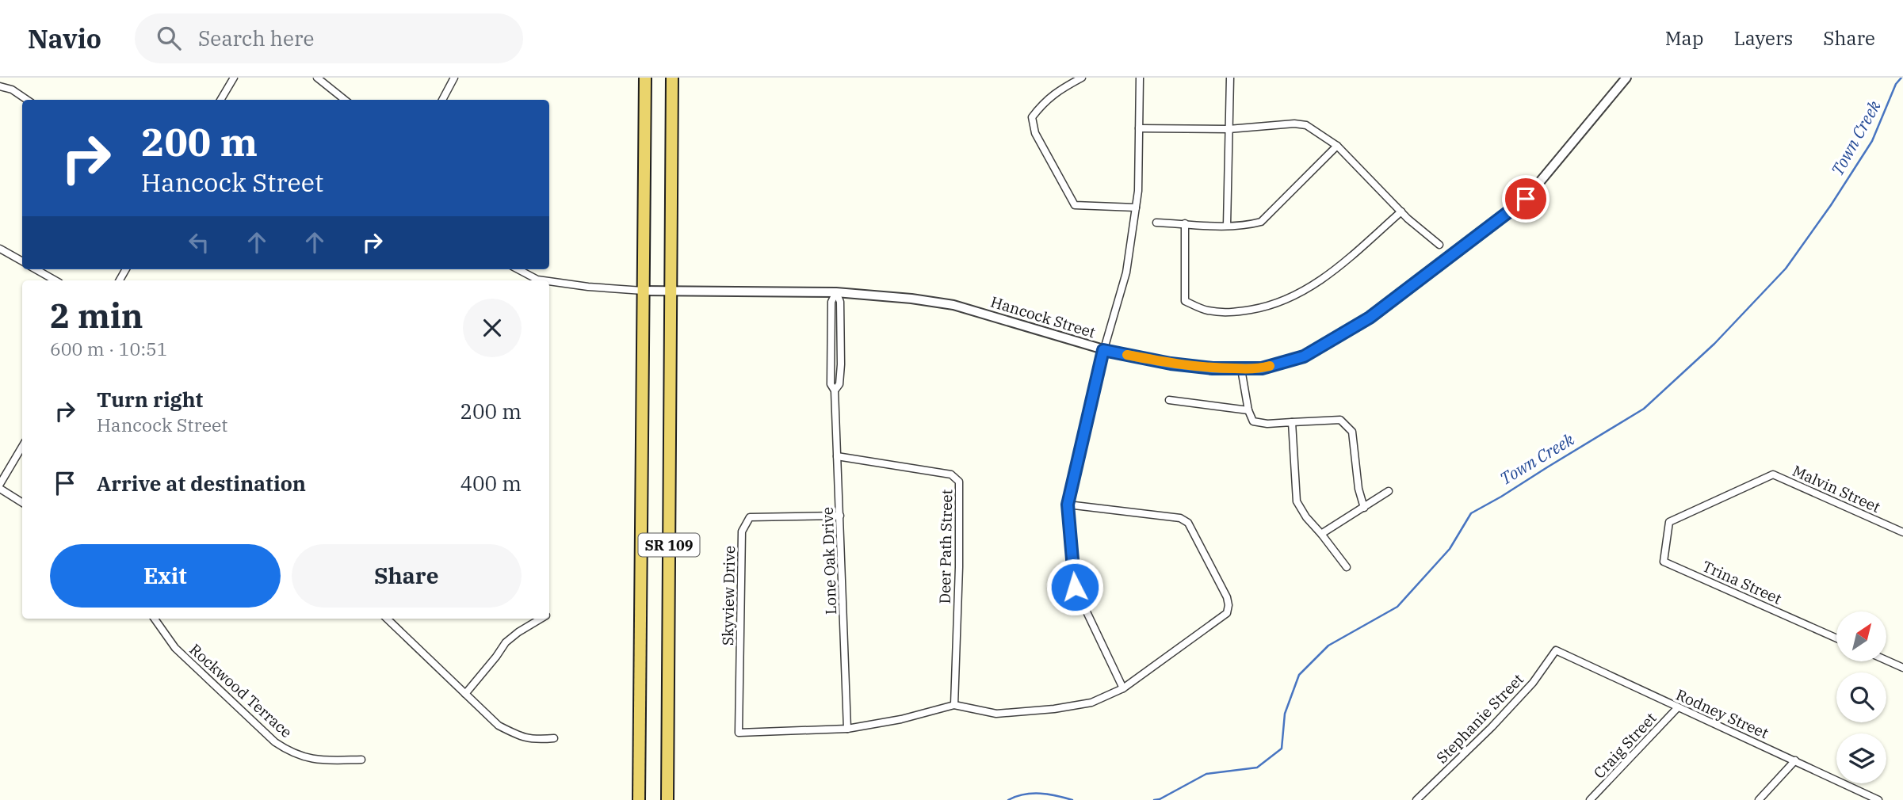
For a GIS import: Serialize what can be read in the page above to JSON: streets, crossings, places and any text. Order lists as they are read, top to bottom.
{
  "streets": {
    "highway": ["SR 109"],
    "street": [
      "Hancock Street",
      "Malvin Street",
      "Deer Path Street",
      "Lone Oak Drive",
      "Trina Street",
      "Skyview Drive",
      "Rockwood Terrace",
      "Rodney Street",
      "Stephanie Street",
      "Craig Street"
    ]
  },
  "crossings": [
    ["Hancock Street", "SR 109"],
    ["Hancock Street", "Lone Oak Drive"],
    ["Malvin Street", "Trina Street"],
    ["Deer Path Street", "Lone Oak Drive"],
    ["Lone Oak Drive", "Skyview Drive"],
    ["Rodney Street", "Stephanie Street"],
    ["Rodney Street", "Craig Street"]
  ],
  "water": ["Town Creek"],
  "north": "top right",
  "page": {
    "header": "Navio",
    "search": "Search here",
    "nav": ["Map", "Layers", "Share"],
    "turn": ["200 m", "Hancock Street"],
    "heading": ["2 min", "600 m · 10:51"],
    "list": [
      {
        "name": "Turn right",
        "note": "Hancock Street",
        "value": "200 m"
      },
      {
        "name": "Arrive at destination",
        "value": "400 m"
      }
    ],
    "buttons": ["Exit", "Share"]
  }
}
